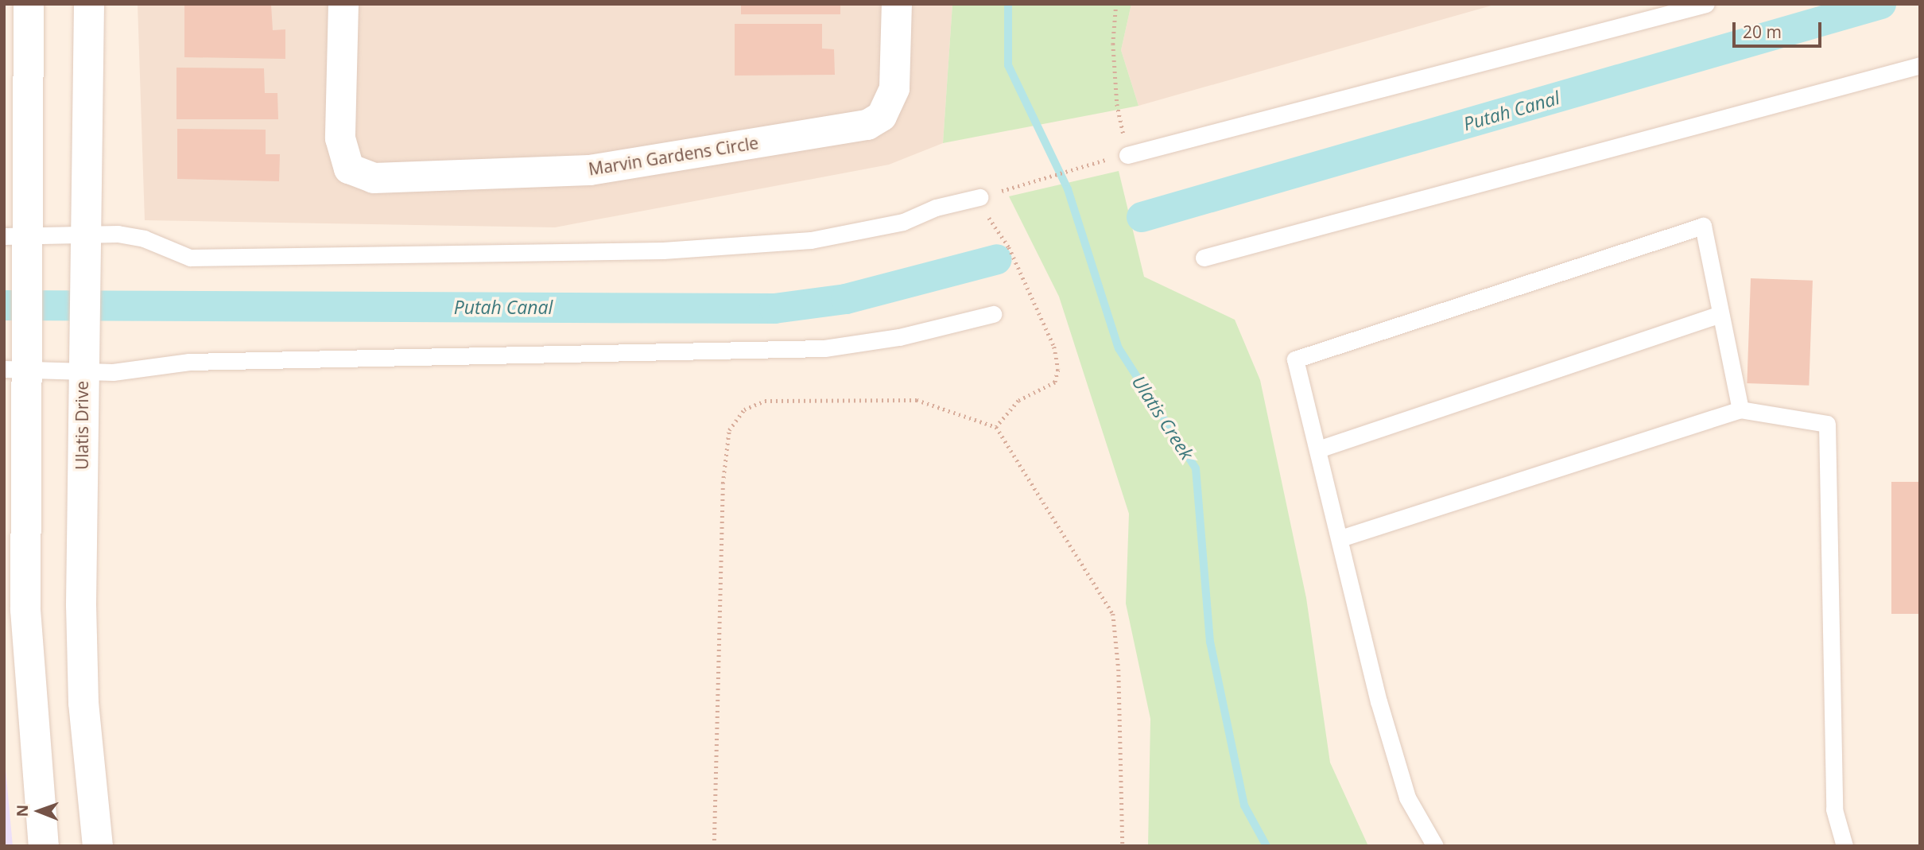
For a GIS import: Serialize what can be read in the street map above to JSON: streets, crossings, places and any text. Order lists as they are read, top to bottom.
{
  "streets": {
    "main road": ["Marvin Gardens Circle", "Ulatis Drive"]
  },
  "water": ["Putah Canal", "Ulatis Creek"],
  "scale_bar": "20 m",
  "north": "left"
}
